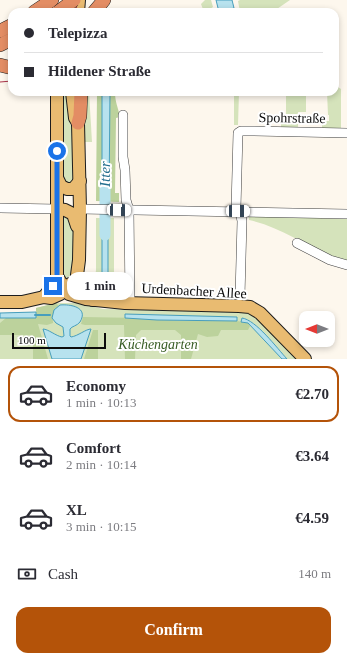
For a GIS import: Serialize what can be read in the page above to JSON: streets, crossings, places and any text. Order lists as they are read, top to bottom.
{
  "streets": {
    "main road": ["Urdenbacher Allee"],
    "street": ["Spohrstraße"]
  },
  "water": ["Itter"],
  "parks": ["Küchengarten"],
  "scale_bar": "100 m",
  "north": "left",
  "page": {
    "banner": ["Telepizza", "Hildener Straße"],
    "bubble": "1 min",
    "scale": "100 m",
    "list": [
      {
        "name": "Economy",
        "note": "1 min · 10:13",
        "value": "€2.70"
      },
      {
        "name": "Comfort",
        "note": "2 min · 10:14",
        "value": "€3.64"
      },
      {
        "name": "XL",
        "note": "3 min · 10:15",
        "value": "€4.59"
      }
    ],
    "pay": ["Cash", "140 m"],
    "buttons": "Confirm"
  }
}
